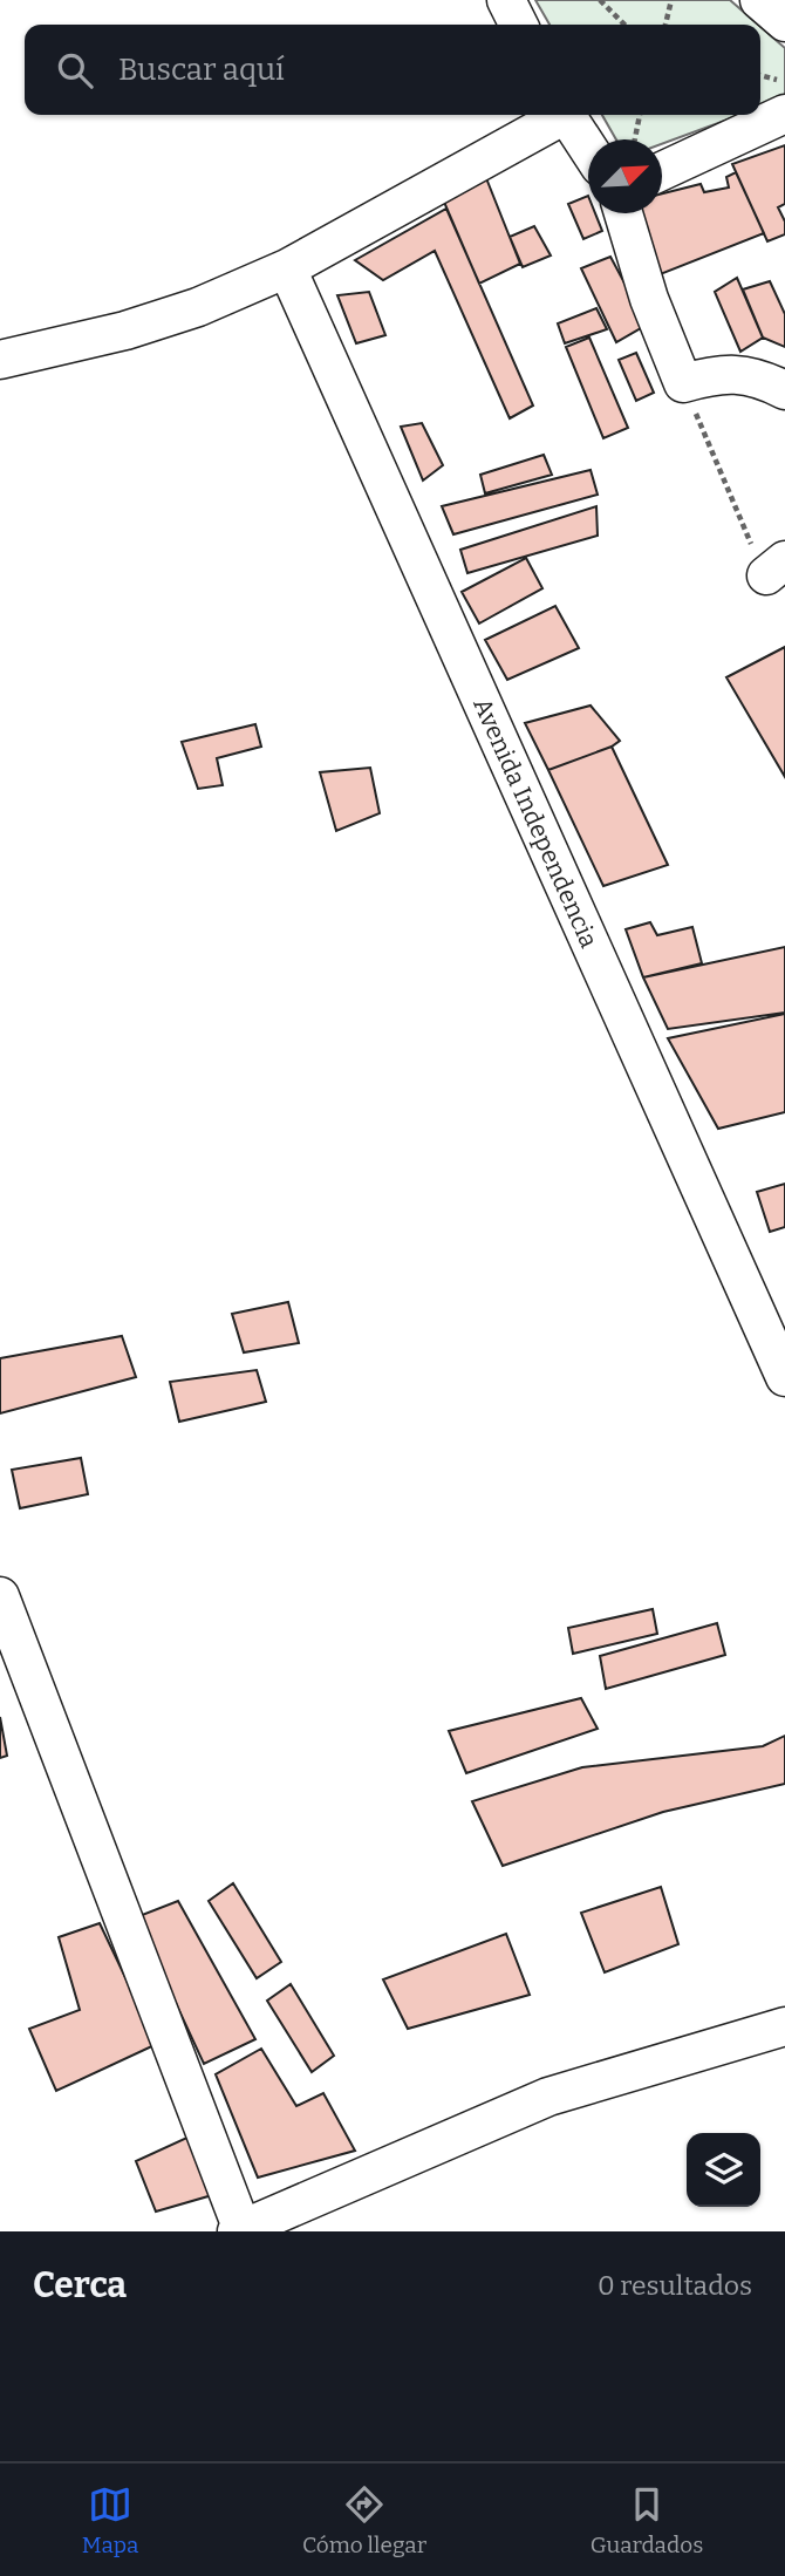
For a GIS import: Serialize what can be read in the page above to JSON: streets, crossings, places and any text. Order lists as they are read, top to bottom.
{
  "streets": {
    "street": ["Avenida Independencia"]
  },
  "north": "top right",
  "page": {
    "search": "Buscar aquí",
    "heading": ["Cerca", "0 resultados"],
    "nav": ["Mapa", "Cómo llegar", "Guardados"]
  }
}
